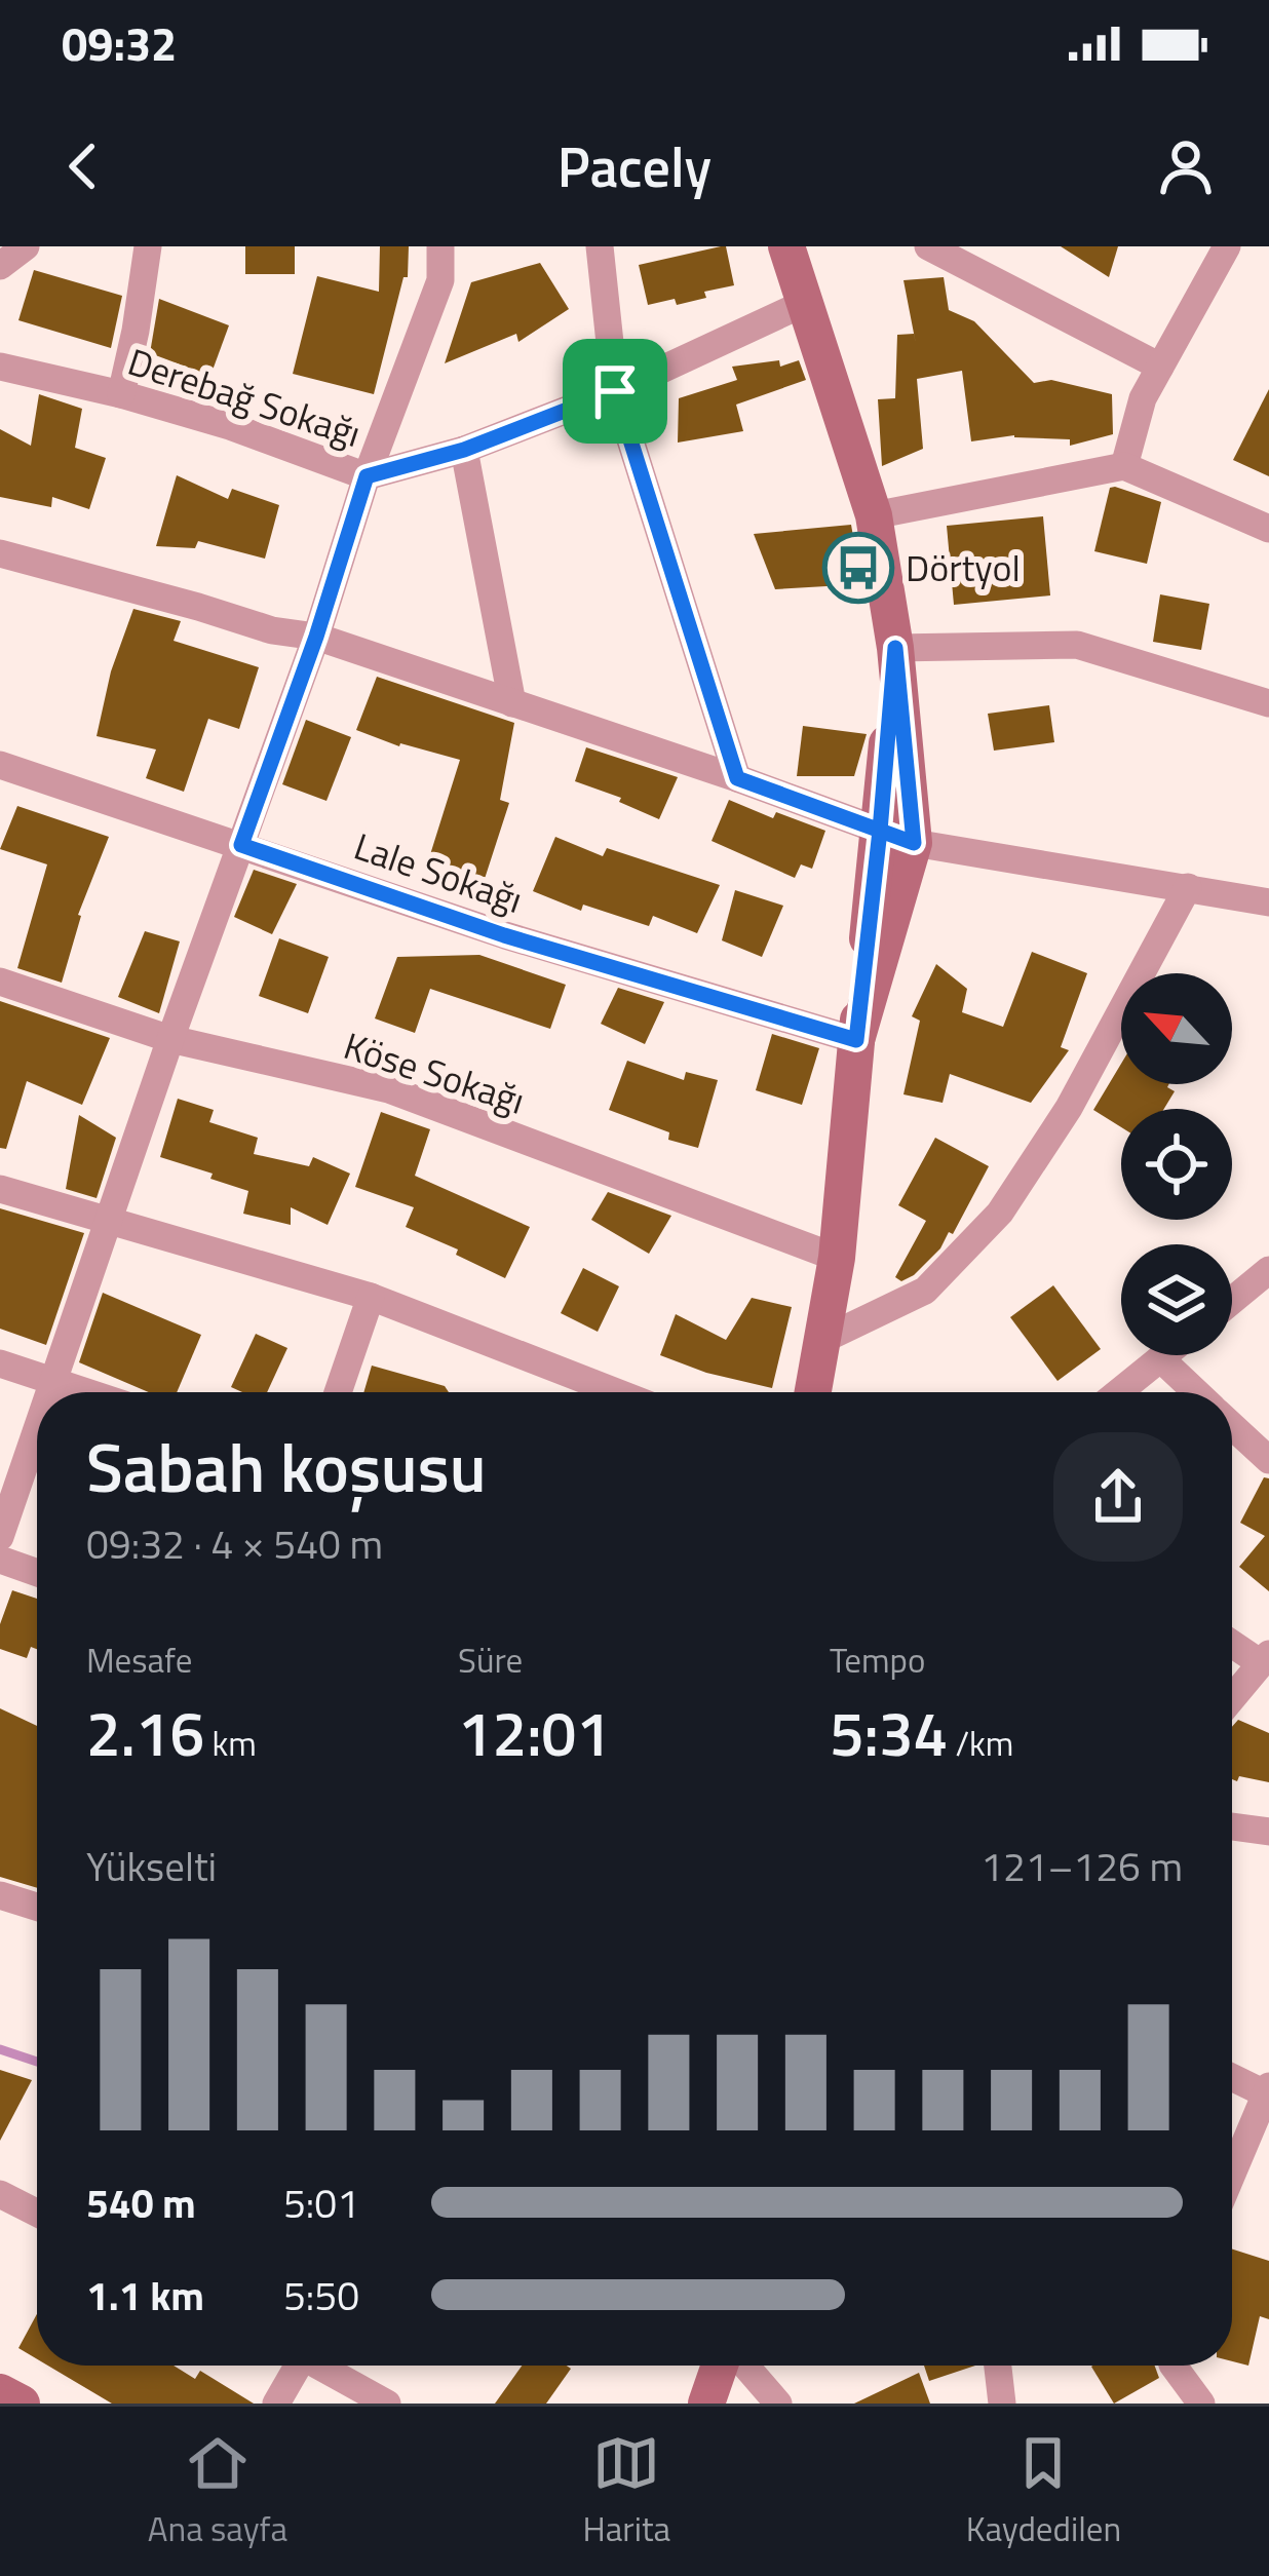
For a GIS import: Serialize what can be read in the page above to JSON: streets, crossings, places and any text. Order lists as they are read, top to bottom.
{
  "streets": {
    "street": ["Derebağ Sokağı", "Lale Sokağı", "Köse Sokağı"]
  },
  "places": {
    "bus stop": ["Dörtyol"]
  },
  "north": "top left",
  "page": {
    "status": "09:32",
    "header": "Pacely",
    "heading": ["Sabah koşusu", "09:32 · 4 × 540 m"],
    "stats": [
      ["Mesafe", "2.16 km"],
      ["Süre", "12:01"],
      ["Tempo", "5:34 /km"]
    ],
    "chart": ["Yükselti", "121–126 m"],
    "list": [
      {
        "name": "540 m",
        "note": "5:01"
      },
      {
        "name": "1.1 km",
        "note": "5:50"
      }
    ],
    "tabs": ["Ana sayfa", "Harita", "Kaydedilen"]
  }
}
